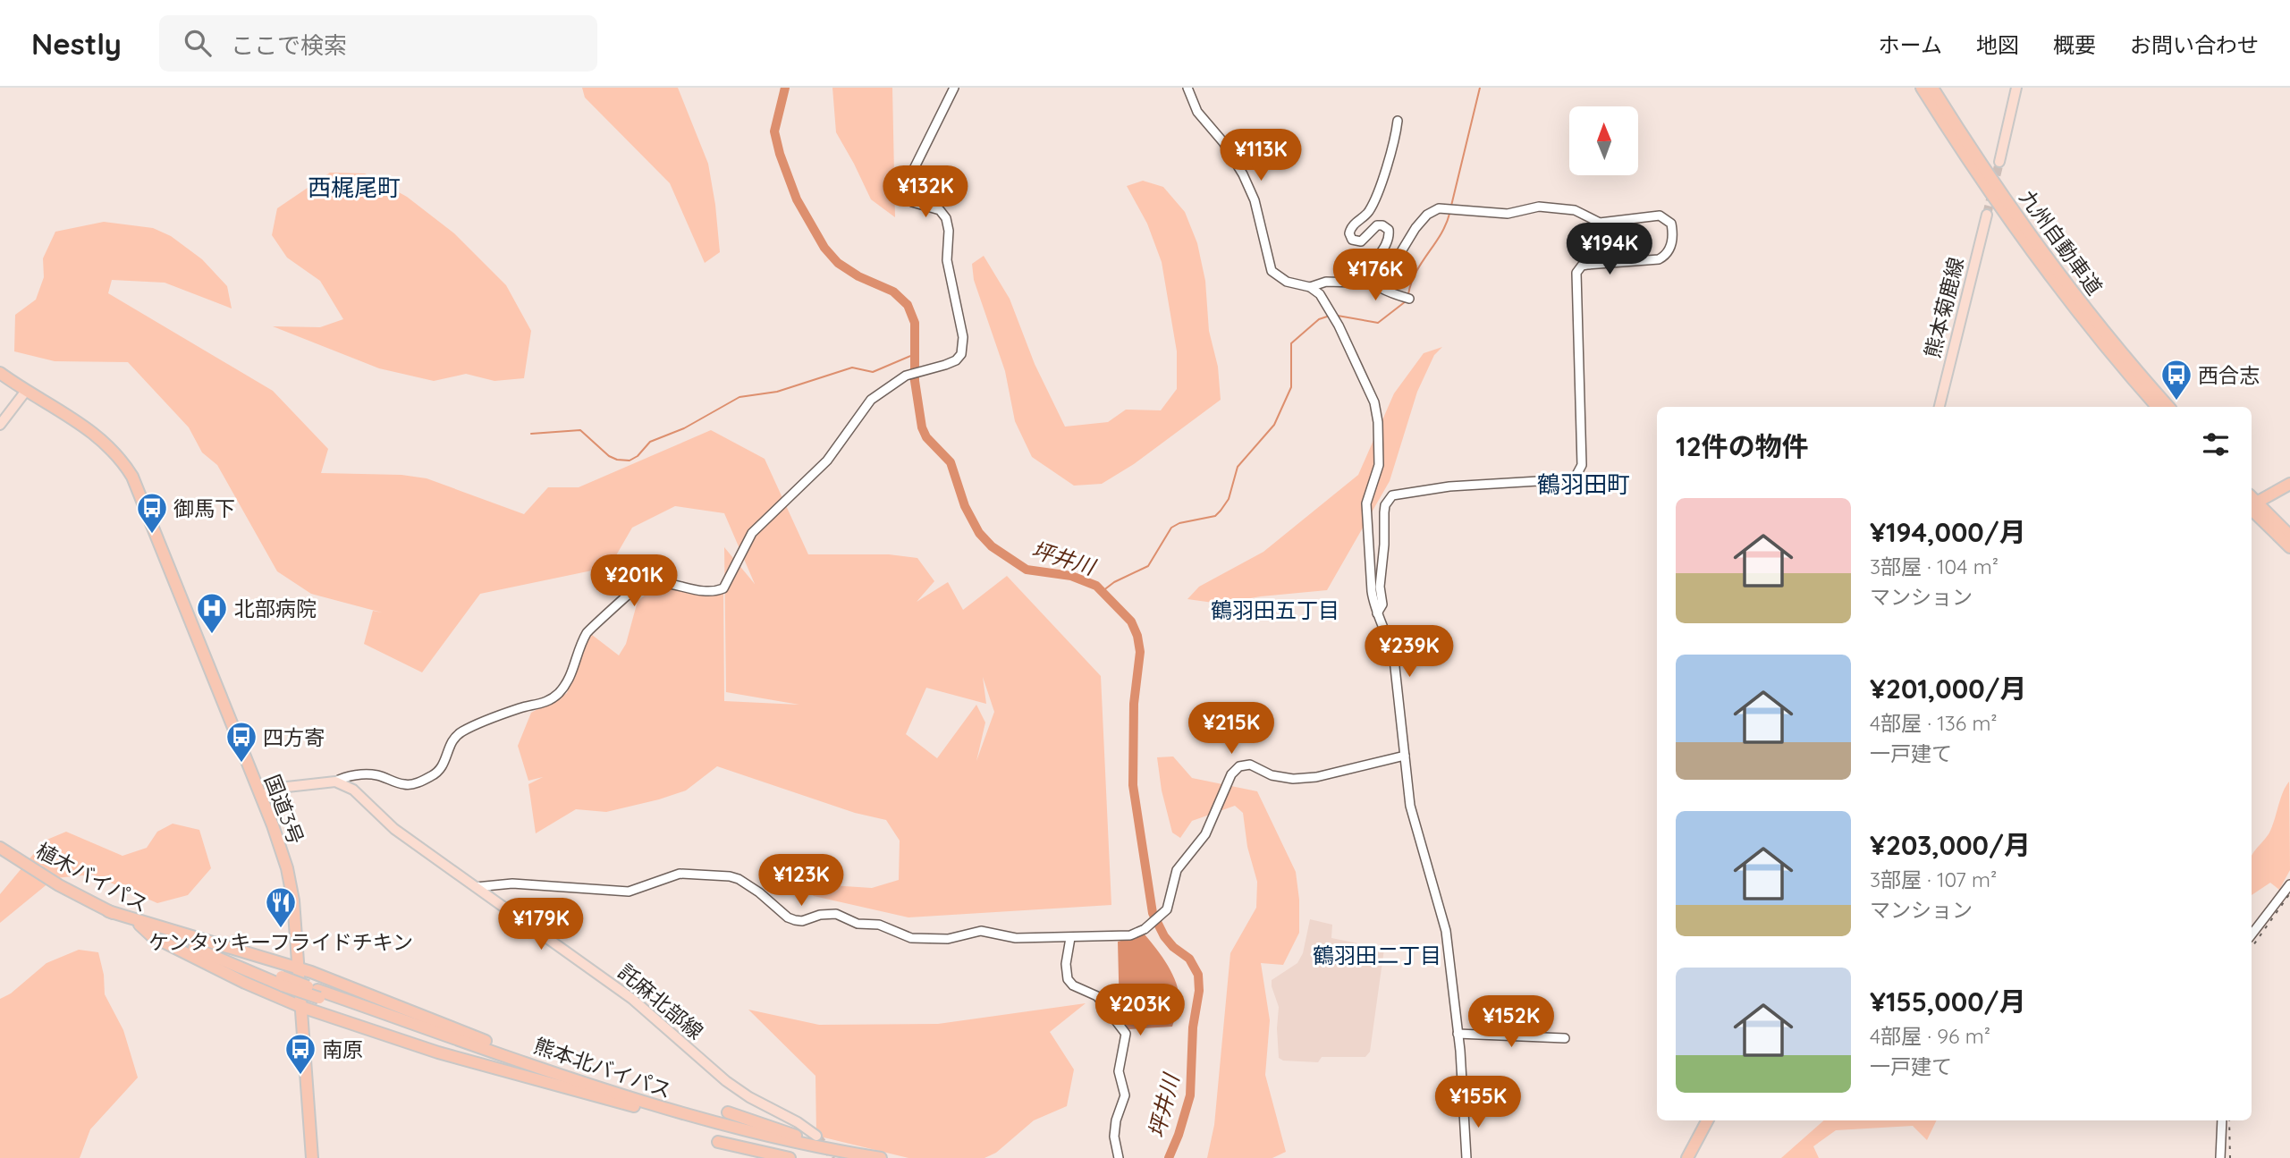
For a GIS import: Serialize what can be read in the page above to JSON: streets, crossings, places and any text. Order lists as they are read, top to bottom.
{
  "streets": {
    "highway": [
      "九州自動車道",
      "国道3号",
      "植木バイパス",
      "熊本北バイパス"
    ],
    "main road": ["熊本菊鹿線", "託麻北部線"]
  },
  "crossings": [
    ["植木バイパス", "熊本北バイパス"]
  ],
  "districts": [
    "西梶尾町",
    "鶴羽田町",
    "鶴羽田五丁目",
    "鶴羽田二丁目"
  ],
  "water": ["坪井川"],
  "places": {
    "bus stop": [
      "西合志",
      "御馬下",
      "四方寄",
      "南原"
    ],
    "hospital": ["北部病院"],
    "restaurant": ["ケンタッキーフライドチキン"]
  },
  "north": "top",
  "page": {
    "header": "Nestly",
    "search": "ここで検索",
    "nav": [
      "ホーム",
      "地図",
      "概要",
      "お問い合わせ"
    ],
    "price": [
      "¥113K",
      "¥132K",
      "¥194K",
      "¥176K",
      "¥201K",
      "¥239K",
      "¥215K",
      "¥123K",
      "¥179K",
      "¥203K",
      "¥152K",
      "¥155K"
    ],
    "heading": "12件の物件",
    "list": [
      {
        "name": "¥194,000/月",
        "note": "3部屋 · 104 m² · マンション"
      },
      {
        "name": "¥201,000/月",
        "note": "4部屋 · 136 m² · 一戸建て"
      },
      {
        "name": "¥203,000/月",
        "note": "3部屋 · 107 m² · マンション"
      },
      {
        "name": "¥155,000/月",
        "note": "4部屋 · 96 m² · 一戸建て"
      }
    ]
  }
}
